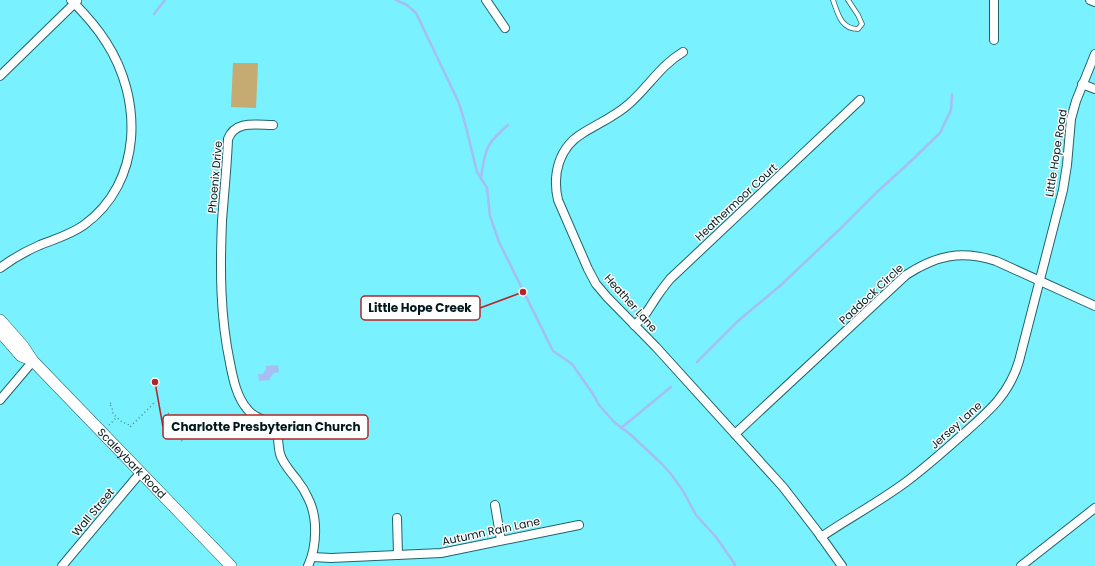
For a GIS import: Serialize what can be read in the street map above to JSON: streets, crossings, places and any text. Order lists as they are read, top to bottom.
{
  "streets": {
    "street": [
      "Little Hope Road",
      "Phoenix Drive",
      "Heathermoor Court",
      "Paddock Circle",
      "Heather Lane",
      "Jersey Lane",
      "Scaleybark Road",
      "Wall Street",
      "Autumn Rain Lane"
    ]
  },
  "crossings": [
    ["Little Hope Road", "Paddock Circle"],
    ["Little Hope Road", "Jersey Lane"],
    ["Phoenix Drive", "Autumn Rain Lane"],
    ["Heathermoor Court", "Heather Lane"],
    ["Paddock Circle", "Heather Lane"],
    ["Paddock Circle", "Jersey Lane"],
    ["Heather Lane", "Jersey Lane"],
    ["Scaleybark Road", "Wall Street"]
  ],
  "places": ["Little Hope Creek", "Charlotte Presbyterian Church"]
}
